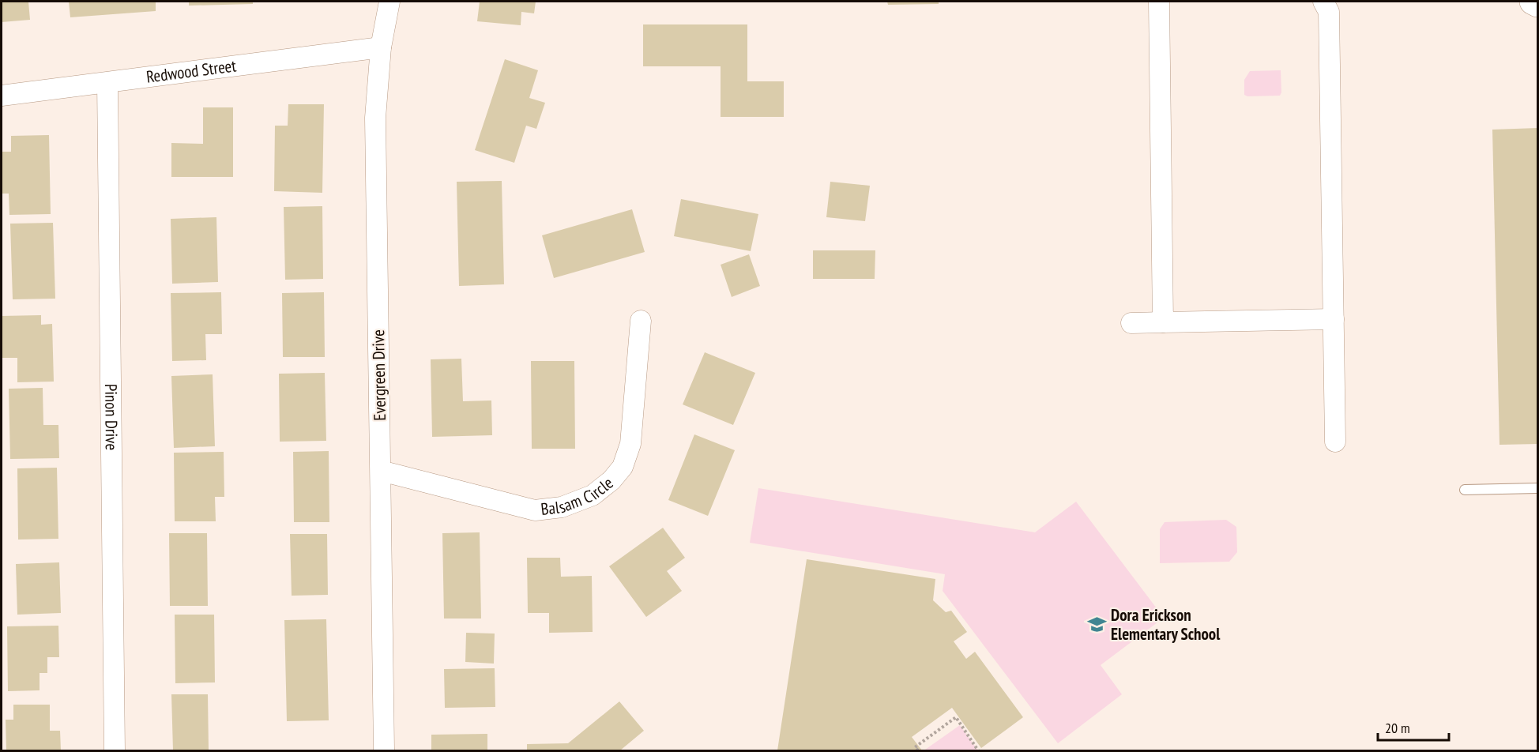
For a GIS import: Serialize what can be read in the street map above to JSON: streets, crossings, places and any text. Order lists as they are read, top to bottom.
{
  "streets": {
    "street": [
      "Redwood Street",
      "Evergreen Drive",
      "Pinon Drive",
      "Balsam Circle"
    ]
  },
  "crossings": [
    ["Redwood Street", "Evergreen Drive"],
    ["Redwood Street", "Pinon Drive"],
    ["Evergreen Drive", "Balsam Circle"]
  ],
  "places": {
    "school or university": ["Dora Erickson Elementary School"]
  },
  "scale_bar": "20 m"
}
